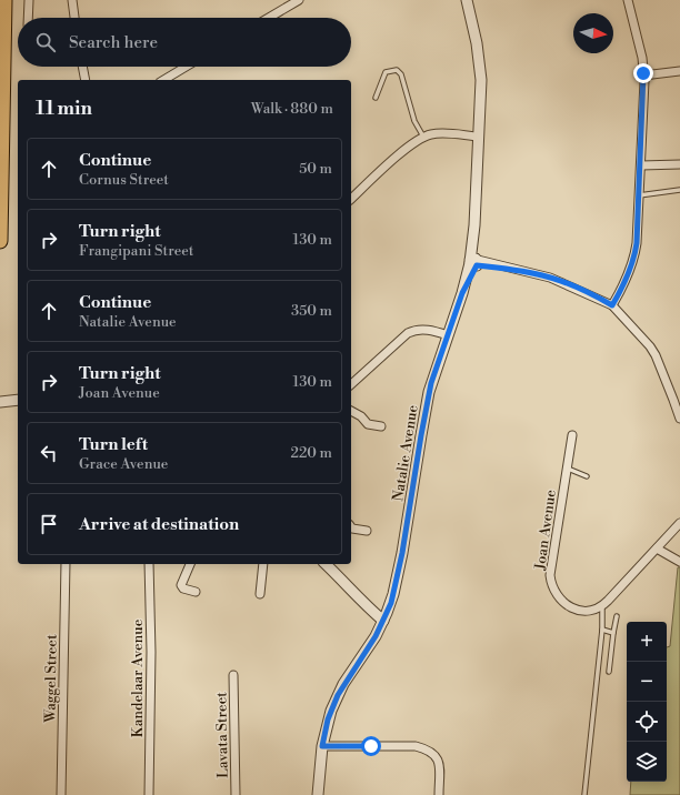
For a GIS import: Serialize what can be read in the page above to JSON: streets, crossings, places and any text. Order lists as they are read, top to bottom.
{
  "streets": {
    "street": [
      "Natalie Avenue",
      "Joan Avenue",
      "Waggel Street",
      "Kandelaar Avenue",
      "Lavata Street"
    ]
  },
  "north": "right",
  "page": {
    "search": "Search here",
    "heading": ["11 min", "Walk · 880 m"],
    "list": [
      ["Continue", "Cornus Street", "50 m"],
      ["Turn right", "Frangipani Street", "130 m"],
      ["Continue", "Natalie Avenue", "350 m"],
      ["Turn right", "Joan Avenue", "130 m"],
      ["Turn left", "Grace Avenue", "220 m"],
      "Arrive at destination"
    ],
    "map_buttons": ["+", "−"]
  }
}
